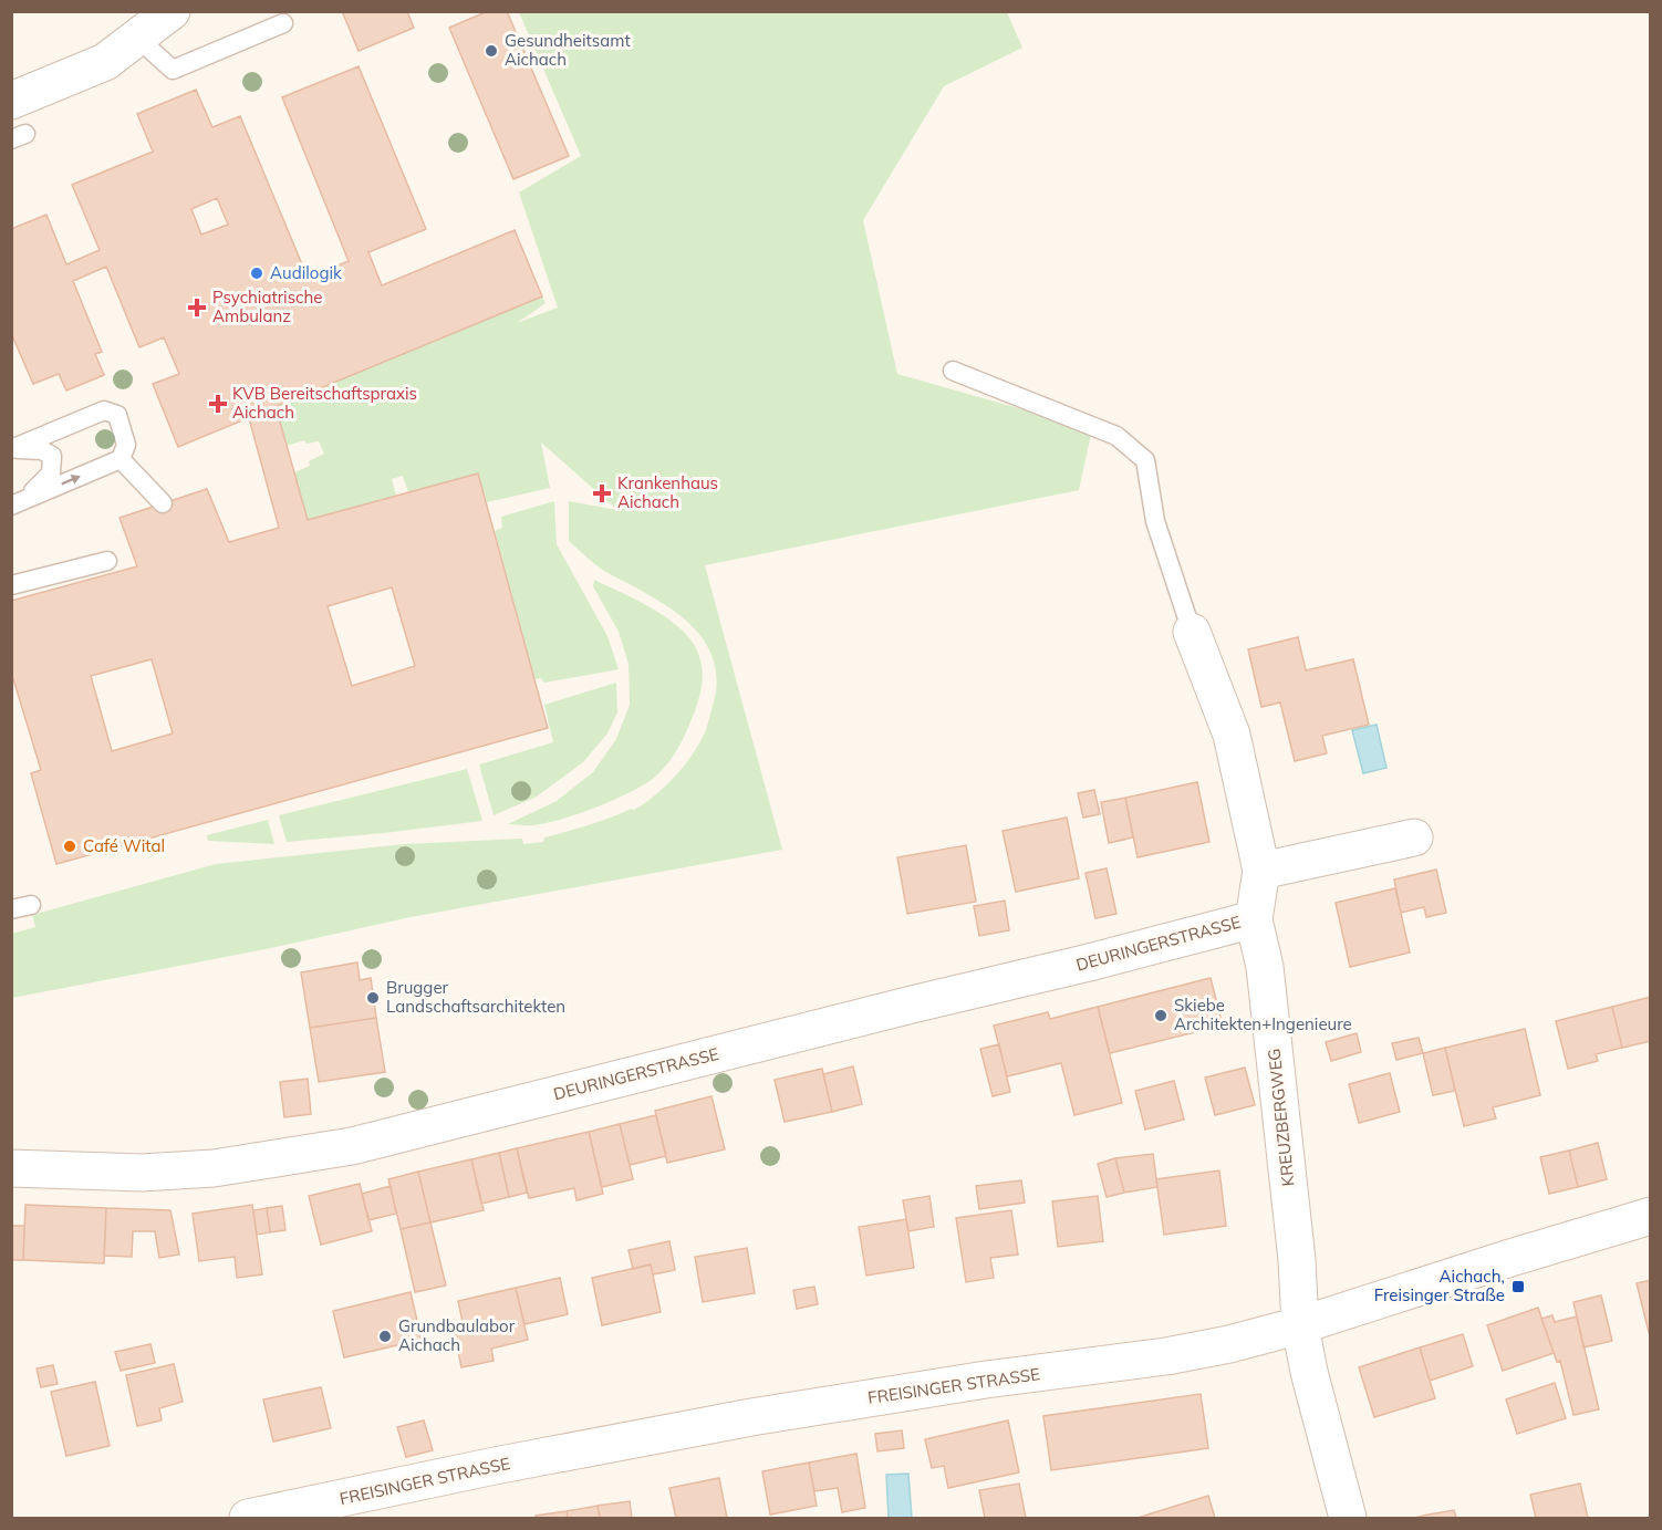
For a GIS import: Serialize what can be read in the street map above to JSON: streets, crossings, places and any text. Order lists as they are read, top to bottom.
{
  "streets": {
    "street": ["DEURINGERSTRASSE", "KREUZBERGWEG", "FREISINGER STRASSE"]
  },
  "crossings": [
    ["DEURINGERSTRASSE", "KREUZBERGWEG"],
    ["KREUZBERGWEG", "FREISINGER STRASSE"]
  ],
  "places": {
    "other": [
      "Gesundheitsamt Aichach",
      "Audilogik",
      "Café Wital",
      "Brugger Landschaftsarchitekten",
      "Skiebe Architekten+Ingenieure",
      "Grundbaulabor Aichach"
    ],
    "health": ["Psychiatrische Ambulanz", "KVB Bereitschaftspraxis Aichach", "Krankenhaus Aichach"],
    "transit": ["Aichach, Freisinger Straße"]
  }
}
